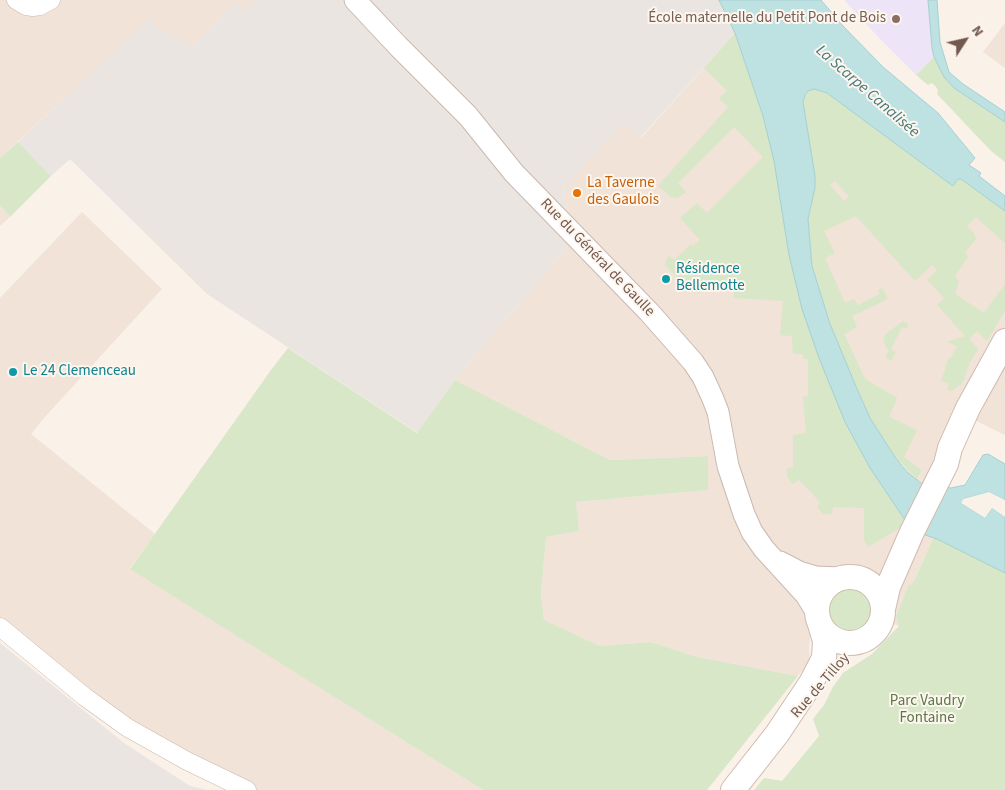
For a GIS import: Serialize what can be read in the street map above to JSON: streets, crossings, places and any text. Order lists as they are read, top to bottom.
{
  "streets": {
    "main road": ["Rue de Tilloy"],
    "street": ["Rue du Général de Gaulle"]
  },
  "crossings": [
    ["Rue du Général de Gaulle", "Rue de Tilloy"]
  ],
  "water": ["La Scarpe Canalisée"],
  "parks": ["Parc Vaudry Fontaine"],
  "places": [
    "École maternelle du Petit Pont de Bois",
    "La Taverne des Gaulois",
    "Résidence Bellemotte",
    "Le 24 Clemenceau"
  ],
  "north": "top right"
}
